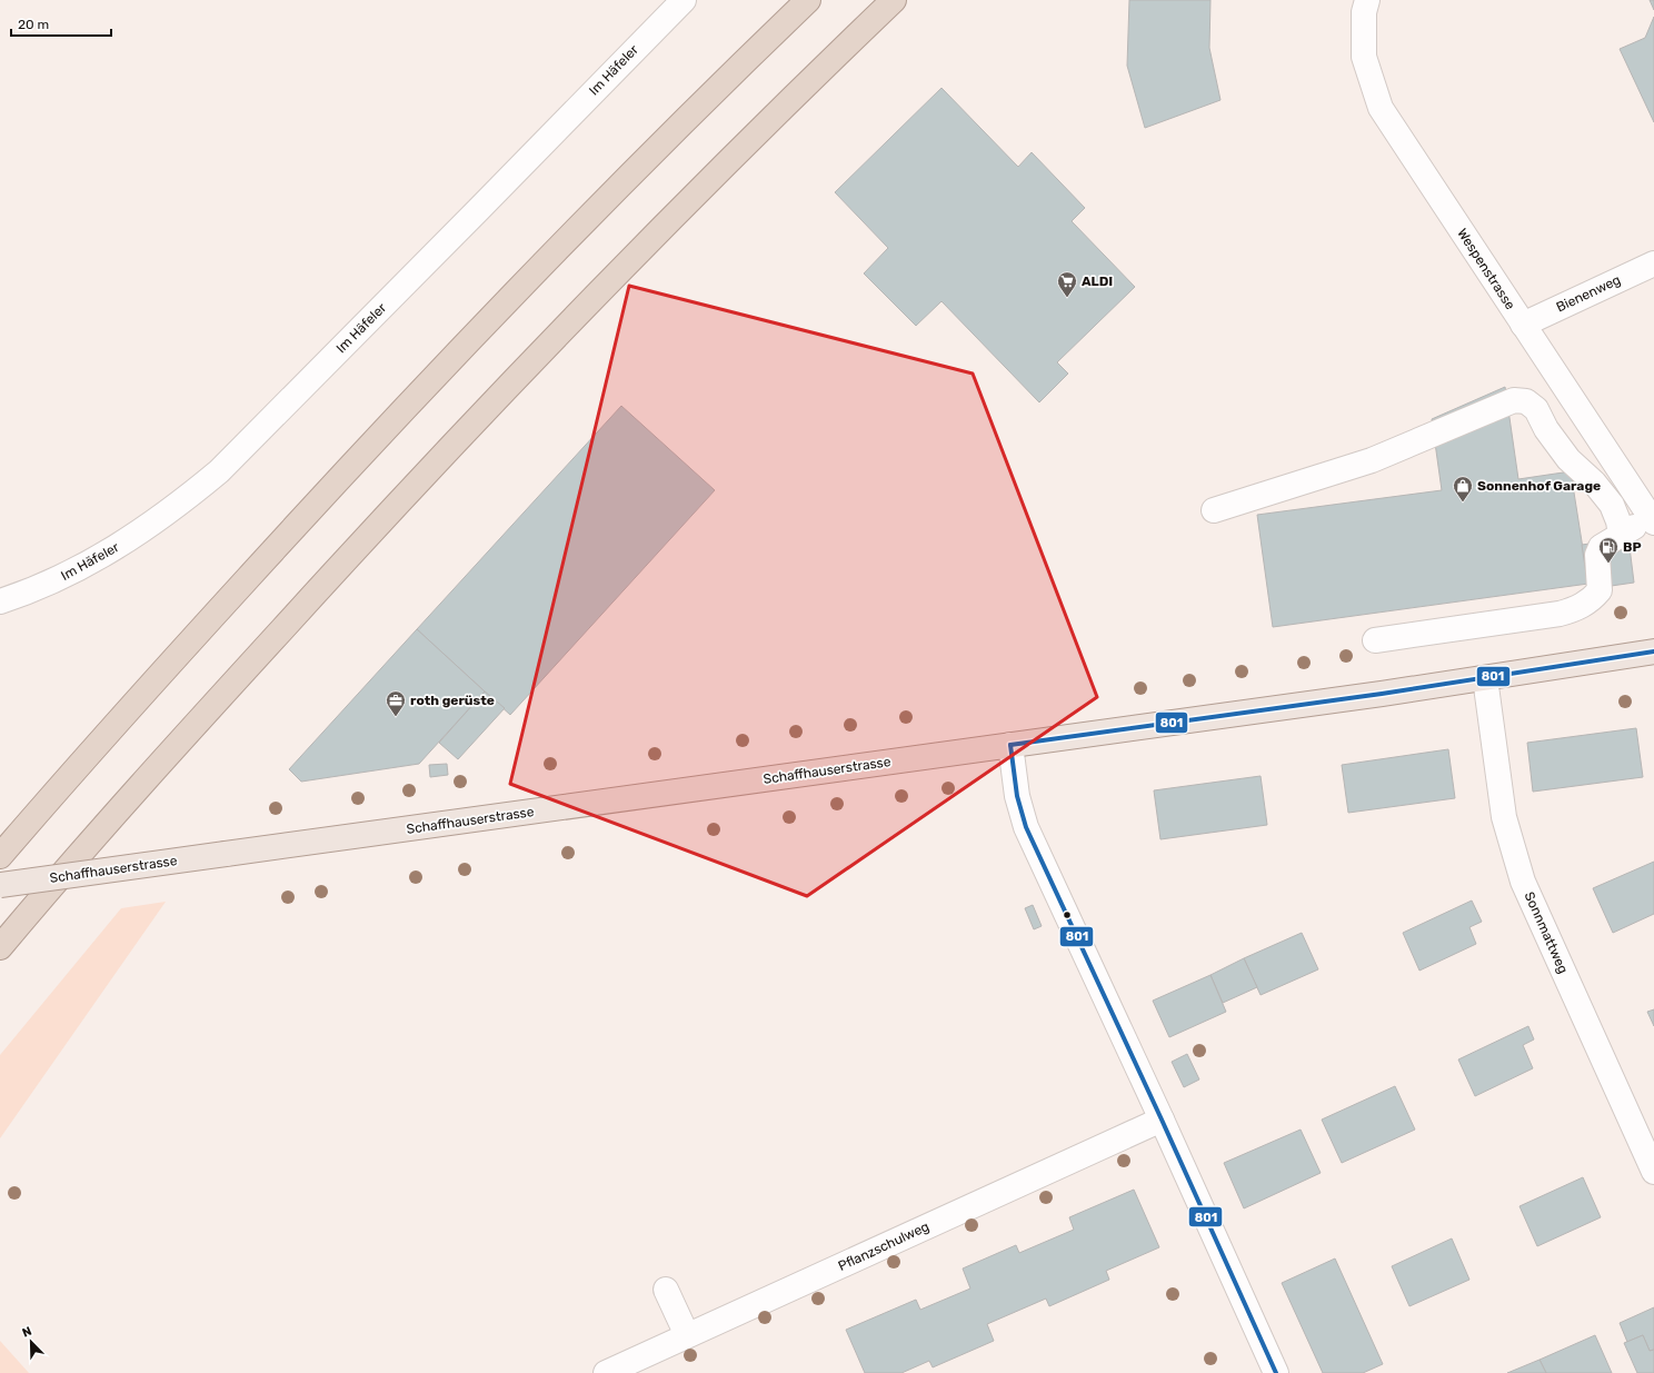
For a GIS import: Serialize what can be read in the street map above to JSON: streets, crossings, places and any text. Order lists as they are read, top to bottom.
{
  "streets": {
    "main road": ["Schaffhauserstrasse"],
    "street": [
      "Im Häfeler",
      "Wespenstrasse",
      "Bienenweg",
      "Sonnmattweg",
      "Pflanzschulweg"
    ]
  },
  "crossings": [
    ["Wespenstrasse", "Bienenweg"],
    ["Schaffhauserstrasse", "Sonnmattweg"]
  ],
  "places": {
    "supermarket": ["ALDI"],
    "shop": ["Sonnenhof Garage"],
    "fuel station": ["BP"],
    "office": ["roth gerüste"]
  },
  "lines": ["transit line 801"],
  "scale_bar": "20 m",
  "north": "top left"
}
